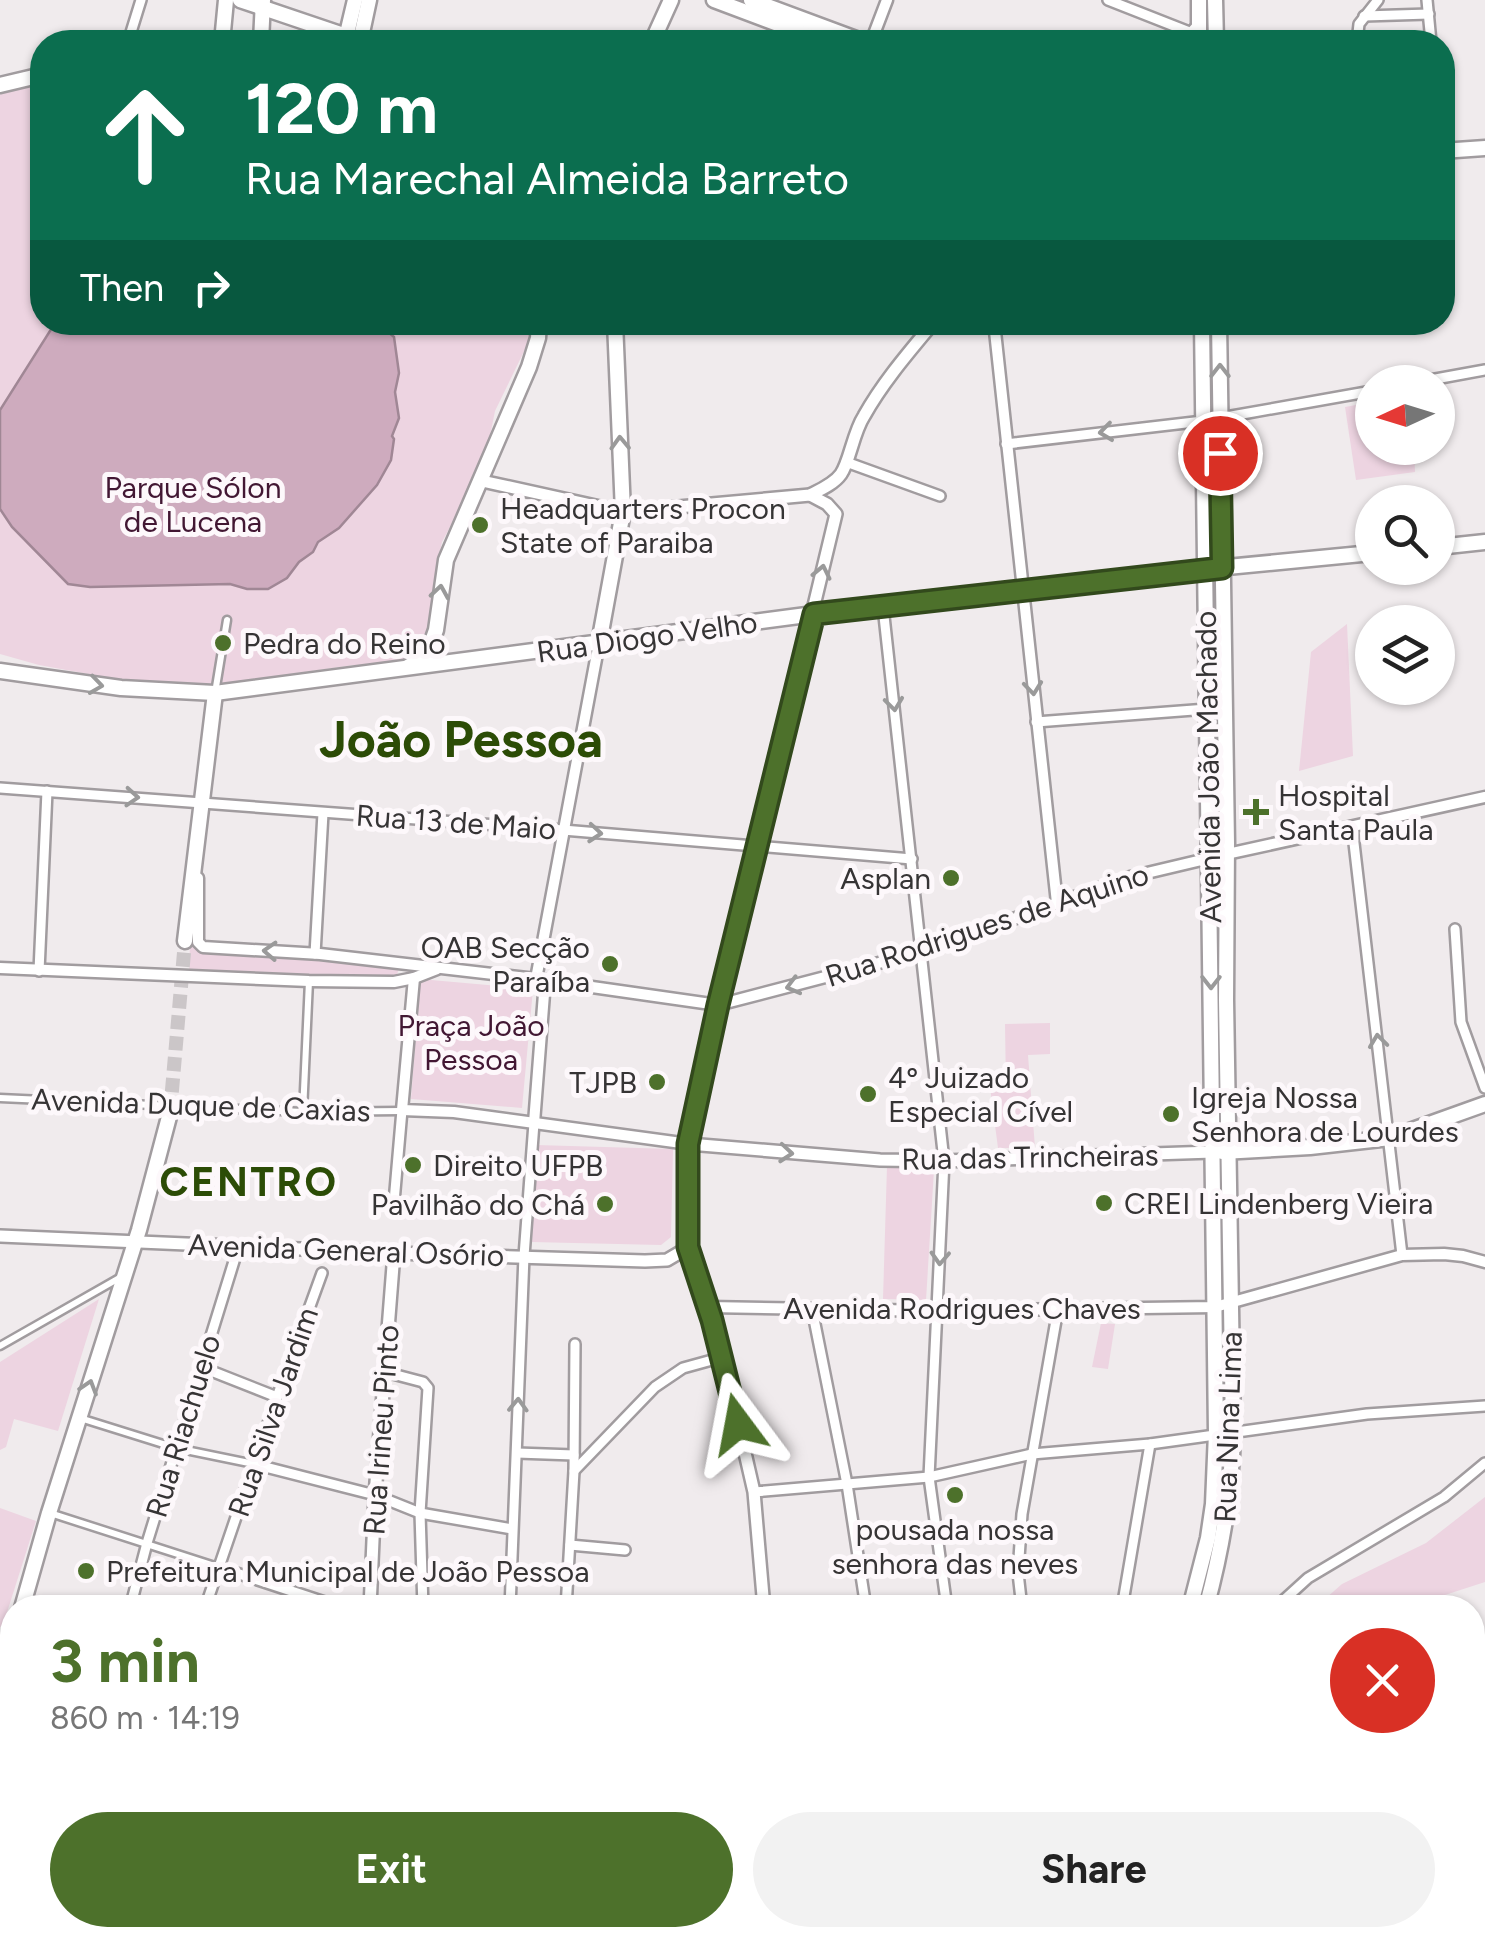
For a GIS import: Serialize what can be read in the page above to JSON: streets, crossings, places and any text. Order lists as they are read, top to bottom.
{
  "streets": {
    "main road": [
      "Rua Diogo Velho",
      "Avenida João Machado",
      "Rua das Trincheiras",
      "Avenida General Osório",
      "Rua Nina Lima",
      "Rua Irineu Pinto"
    ],
    "street": [
      "Rua 13 de Maio",
      "Rua Rodrigues de Aquino",
      "Avenida Duque de Caxias",
      "Avenida Rodrigues Chaves",
      "Rua Silva Jardim",
      "Rua Riachuelo"
    ]
  },
  "crossings": [
    ["Rua Diogo Velho", "Avenida João Machado"],
    ["Avenida João Machado", "Rua Rodrigues de Aquino"],
    ["Avenida João Machado", "Rua das Trincheiras"],
    ["Avenida João Machado", "Avenida Rodrigues Chaves"],
    ["Avenida João Machado", "Rua Nina Lima"],
    ["Avenida General Osório", "Rua Riachuelo"],
    ["Avenida General Osório", "Rua Irineu Pinto"],
    ["Avenida Rodrigues Chaves", "Rua Nina Lima"]
  ],
  "one_way": ["Rua 13 de Maio"],
  "districts": ["João Pessoa", "CENTRO"],
  "parks": ["Parque Sólon de Lucena", "Praça João Pessoa"],
  "places": {
    "other": [
      "Headquarters Procon State of Paraiba",
      "Pedra do Reino",
      "Asplan",
      "OAB Secção Paraíba",
      "TJPB",
      "4º Juizado Especial Cível",
      "Igreja Nossa Senhora de Lourdes",
      "Direito UFPB",
      "CREI Lindenberg Vieira",
      "Pavilhão do Chá",
      "pousada nossa senhora das neves",
      "Prefeitura Municipal de João Pessoa"
    ],
    "health": ["Hospital Santa Paula"]
  },
  "north": "left",
  "page": {
    "turn": ["120 m", "Rua Marechal Almeida Barreto"],
    "then": "Then",
    "heading": ["3 min", "860 m · 14:19"],
    "buttons": ["Exit", "Share"]
  }
}
